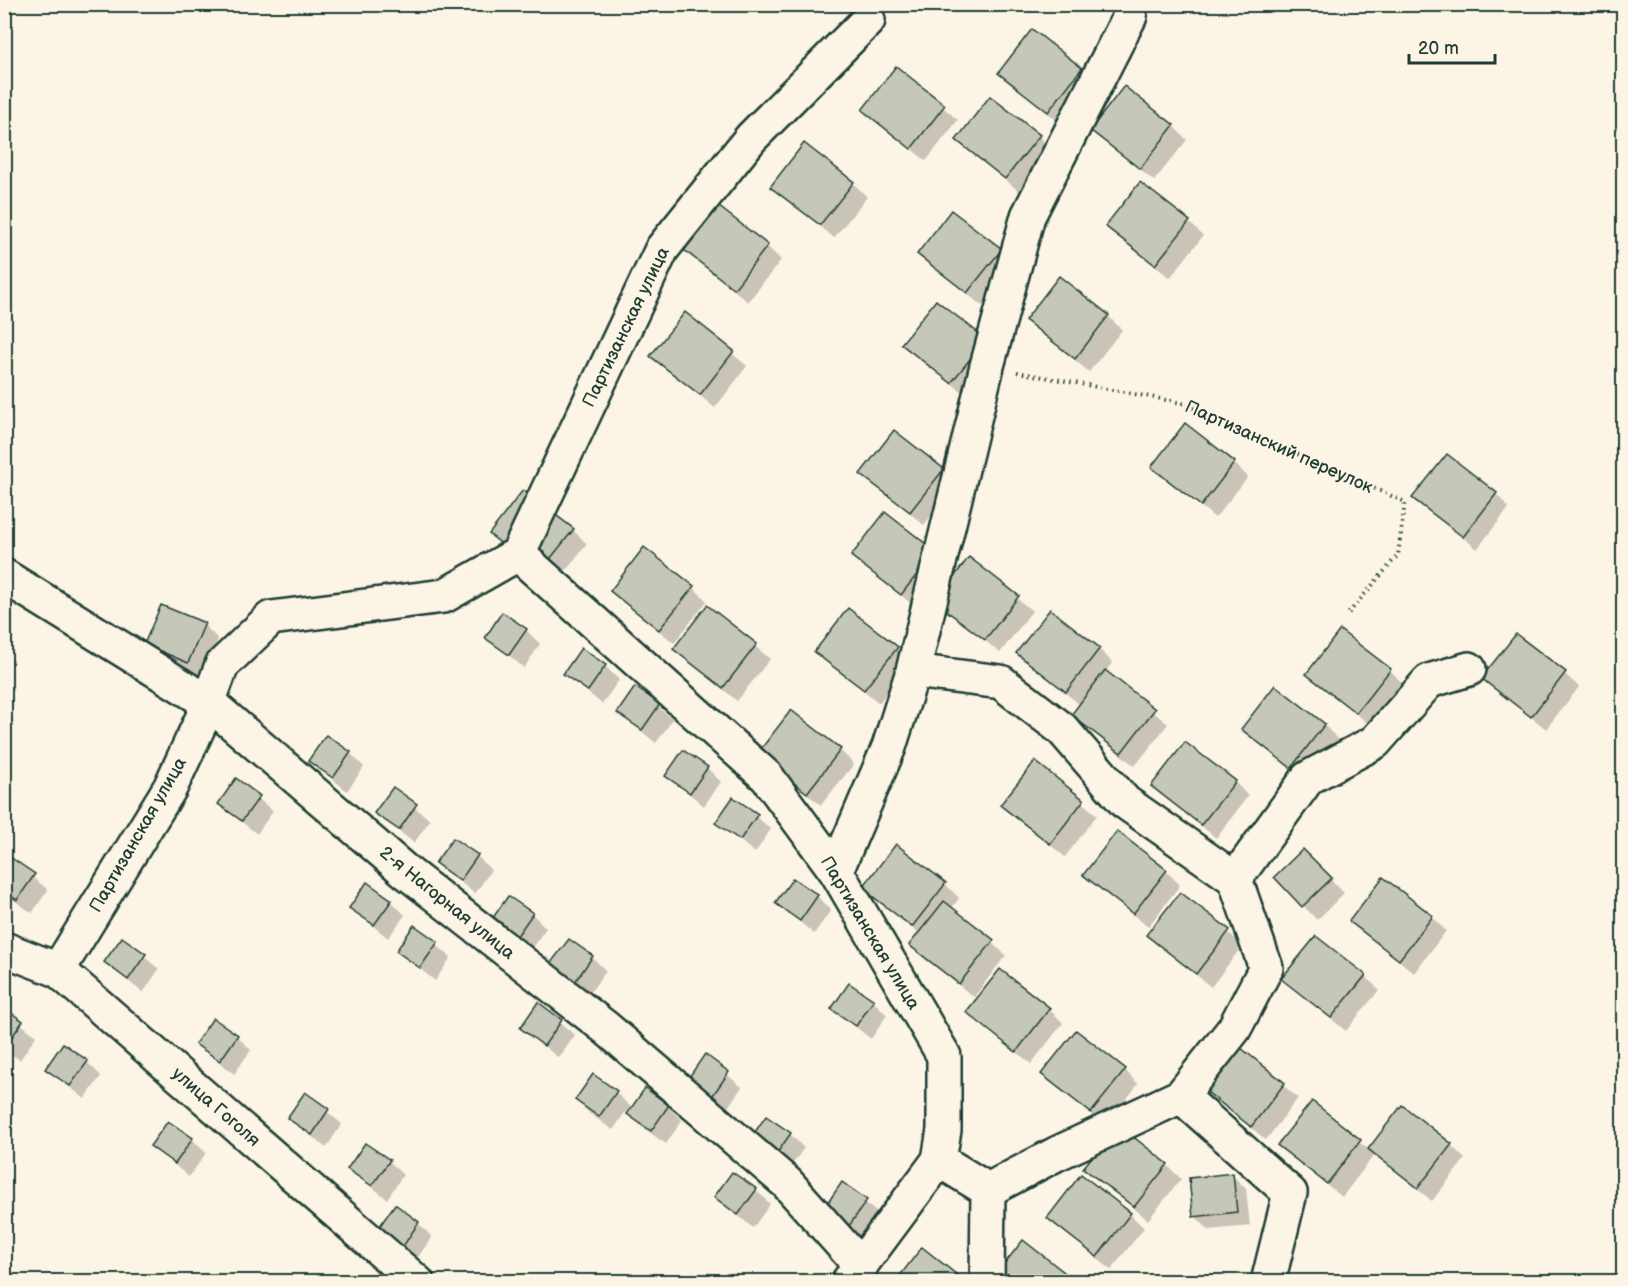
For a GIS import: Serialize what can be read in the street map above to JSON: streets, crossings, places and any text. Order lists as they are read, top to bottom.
{
  "streets": {
    "street": ["Партизанская улица", "2-я Нагорная улица", "улица Гоголя"],
    "path": ["Партизанский переулок"]
  },
  "crossings": [
    ["Партизанская улица", "2-я Нагорная улица"],
    ["Партизанская улица", "улица Гоголя"]
  ],
  "scale_bar": "20 m"
}
